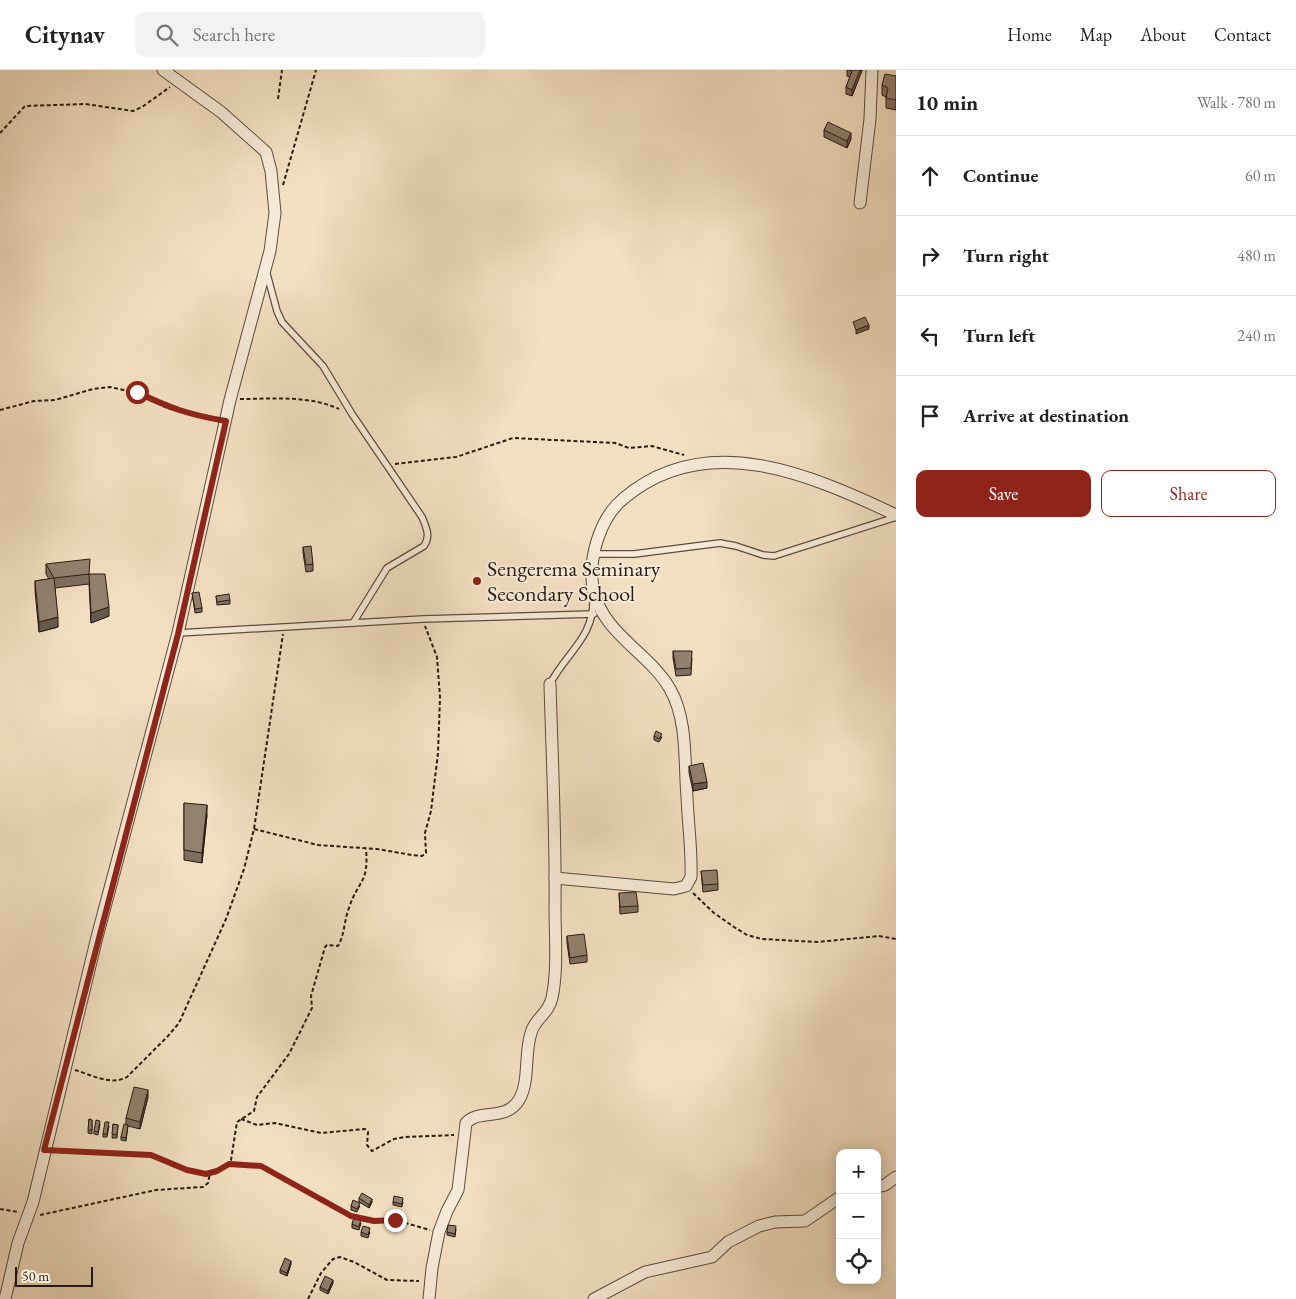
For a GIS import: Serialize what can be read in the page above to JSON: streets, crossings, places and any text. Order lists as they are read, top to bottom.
{
  "places": ["Sengerema Seminary Secondary School"],
  "scale_bar": "50 m",
  "page": {
    "header": "Citynav",
    "search": "Search here",
    "nav": [
      "Home",
      "Map",
      "About",
      "Contact"
    ],
    "heading": ["10 min", "Walk · 780 m"],
    "list": [
      ["Continue", "60 m"],
      ["Turn right", "480 m"],
      ["Turn left", "240 m"],
      "Arrive at destination"
    ],
    "buttons": ["Save", "Share"],
    "map_buttons": ["+", "−"],
    "scale": "50 m"
  }
}
